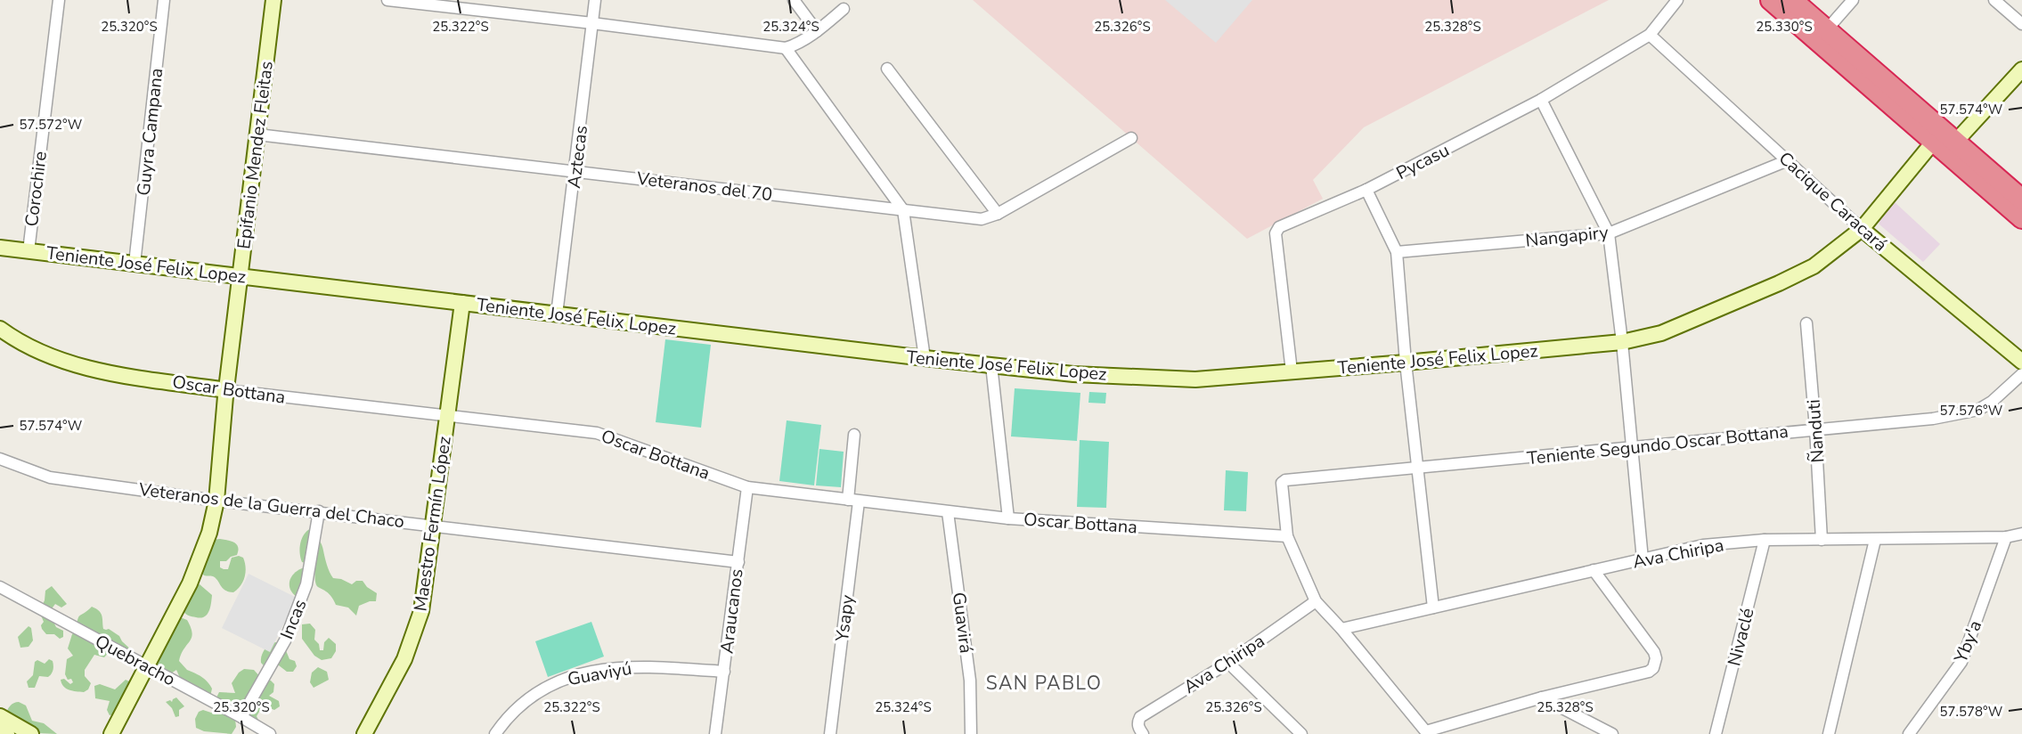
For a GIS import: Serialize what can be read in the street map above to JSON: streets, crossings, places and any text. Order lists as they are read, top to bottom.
{
  "streets": {
    "main road": [
      "Epifanio Mendez Fleitas",
      "Cacique Caracará",
      "Teniente José Felix Lopez",
      "Oscar Bottana",
      "Maestro Fermín López"
    ],
    "street": [
      "Guyra Campana",
      "Aztecas",
      "Pycasu",
      "Veteranos del 70",
      "Corochire",
      "Nangapiry",
      "Ñanduti",
      "Teniente Segundo Oscar Bottana",
      "Veteranos de la Guerra del Chaco",
      "Ava Chiripa",
      "Araucanos",
      "Ysapy",
      "Incas",
      "Guavirá",
      "Nivaclé",
      "Yby'a",
      "Quebracho",
      "Guaviyú"
    ]
  },
  "crossings": [
    ["Guyra Campana", "Teniente José Felix Lopez"],
    ["Epifanio Mendez Fleitas", "Veteranos del 70"],
    ["Epifanio Mendez Fleitas", "Teniente José Felix Lopez"],
    ["Epifanio Mendez Fleitas", "Oscar Bottana"],
    ["Epifanio Mendez Fleitas", "Veteranos de la Guerra del Chaco"],
    ["Epifanio Mendez Fleitas", "Quebracho"],
    ["Aztecas", "Veteranos del 70"],
    ["Aztecas", "Teniente José Felix Lopez"],
    ["Pycasu", "Cacique Caracará"],
    ["Pycasu", "Teniente José Felix Lopez"],
    ["Corochire", "Teniente José Felix Lopez"],
    ["Cacique Caracará", "Nangapiry"],
    ["Cacique Caracará", "Teniente José Felix Lopez"],
    ["Teniente José Felix Lopez", "Maestro Fermín López"],
    ["Oscar Bottana", "Teniente Segundo Oscar Bottana"],
    ["Oscar Bottana", "Maestro Fermín López"],
    ["Oscar Bottana", "Araucanos"],
    ["Oscar Bottana", "Ysapy"],
    ["Oscar Bottana", "Guavirá"],
    ["Ñanduti", "Teniente Segundo Oscar Bottana"],
    ["Ñanduti", "Ava Chiripa"],
    ["Veteranos de la Guerra del Chaco", "Maestro Fermín López"],
    ["Veteranos de la Guerra del Chaco", "Araucanos"],
    ["Veteranos de la Guerra del Chaco", "Incas"],
    ["Ava Chiripa", "Nivaclé"],
    ["Ava Chiripa", "Yby'a"],
    ["Araucanos", "Guaviyú"],
    ["Incas", "Quebracho"]
  ],
  "districts": ["SAN PABLO"],
  "coordinates": [
    "25.328°S",
    "25.320°S",
    "25.322°S",
    "25.324°S",
    "25.326°S",
    "25.330°S",
    "57.574°W",
    "57.572°W",
    "57.576°W",
    "57.578°W"
  ]
}
